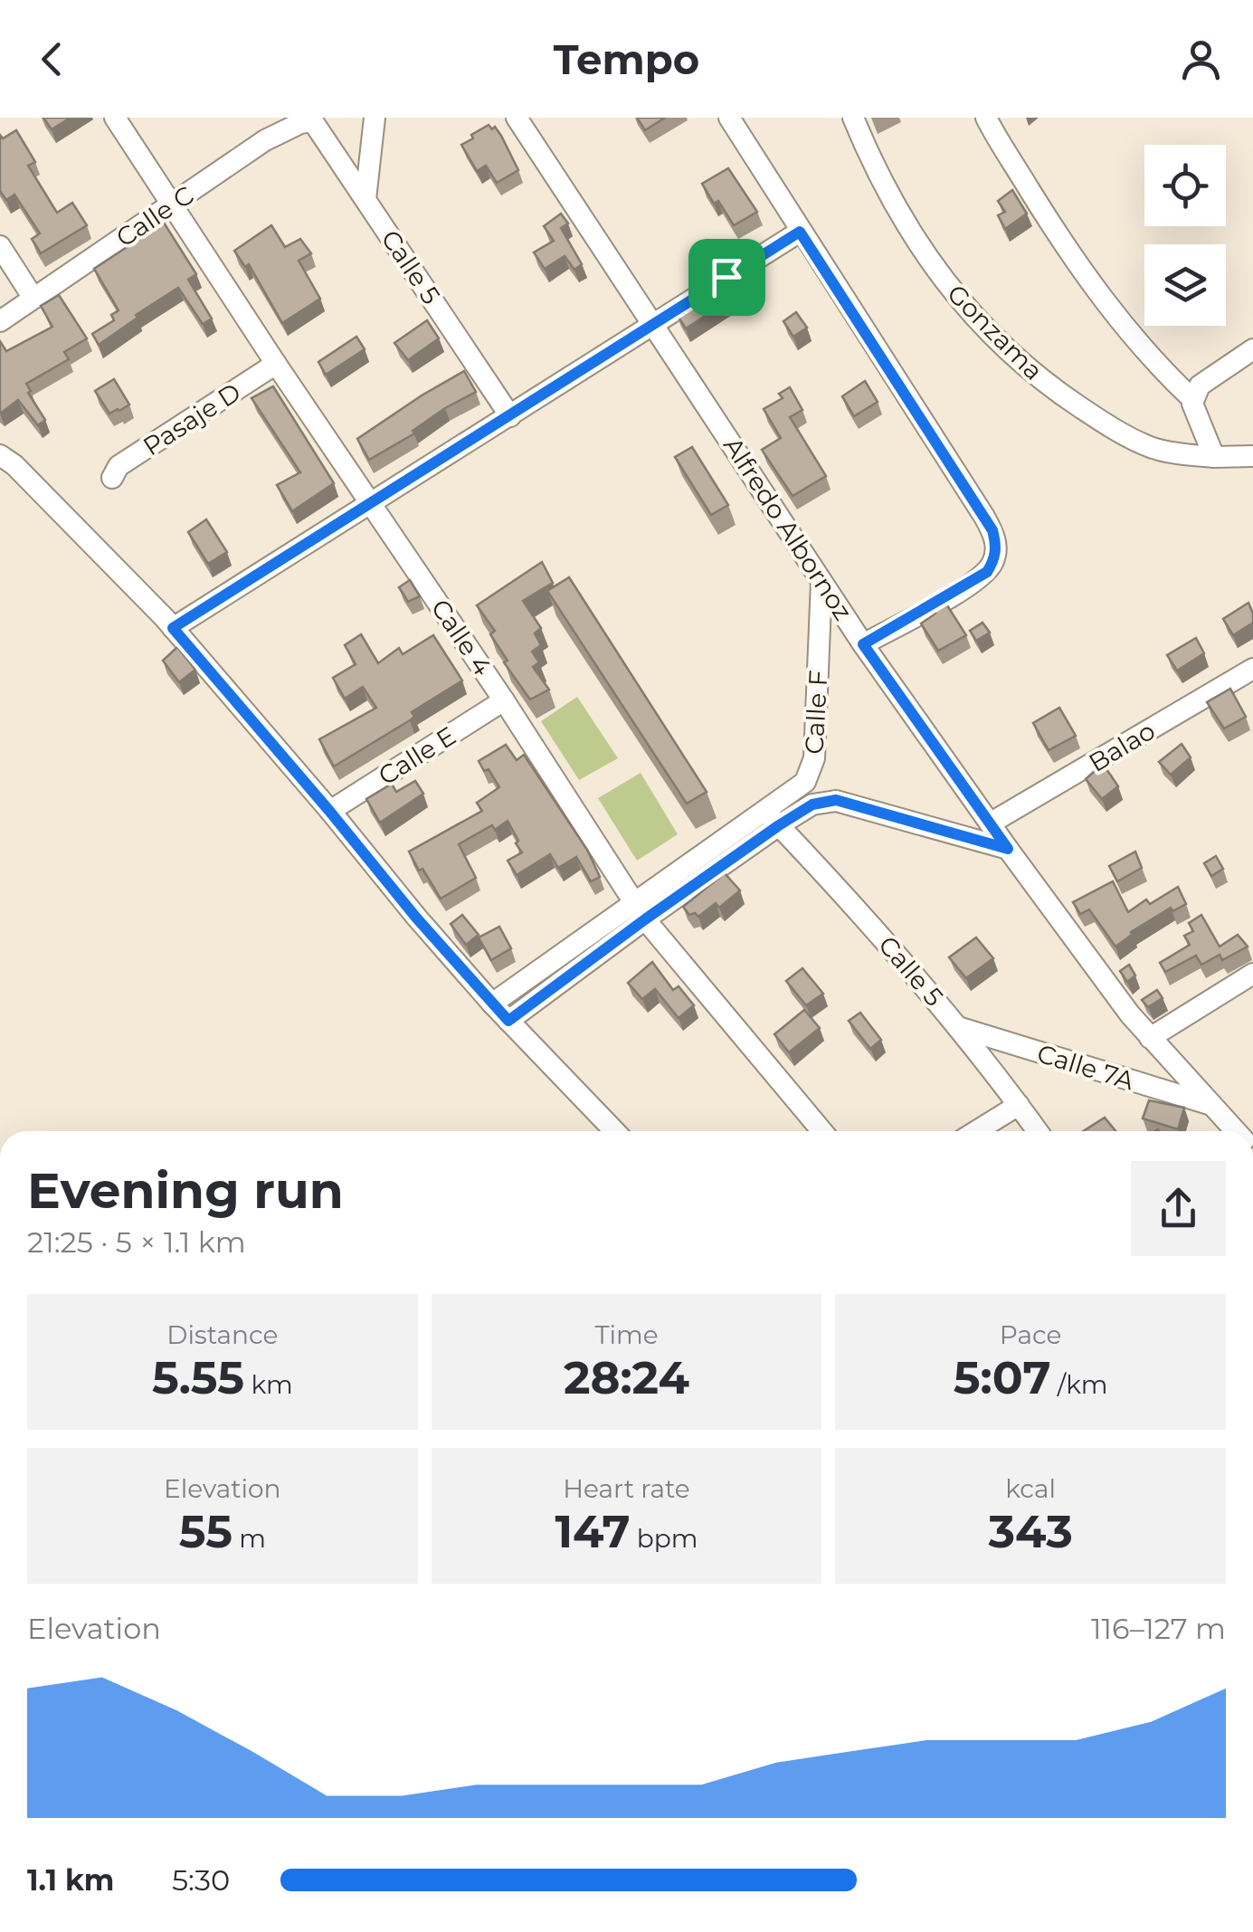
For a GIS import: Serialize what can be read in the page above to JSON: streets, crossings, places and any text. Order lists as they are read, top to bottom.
{
  "streets": {
    "street": [
      "Calle C",
      "Calle 5",
      "Gonzama",
      "Pasaje D",
      "Alfredo Albornoz",
      "Calle 4",
      "Calle F",
      "Balao",
      "Calle E",
      "Calle 7A"
    ]
  },
  "crossings": [
    ["Calle C", "Calle 5"],
    ["Calle C", "Calle 4"],
    ["Calle 5", "Calle F"],
    ["Calle 5", "Calle 7A"],
    ["Pasaje D", "Calle 4"],
    ["Alfredo Albornoz", "Calle F"],
    ["Alfredo Albornoz", "Balao"],
    ["Alfredo Albornoz", "Calle 7A"],
    ["Calle 4", "Calle F"],
    ["Calle 4", "Calle E"]
  ],
  "page": {
    "header": "Tempo",
    "heading": ["Evening run", "21:25 · 5 × 1.1 km"],
    "stats": [
      ["Distance", "5.55 km"],
      ["Time", "28:24"],
      ["Pace", "5:07 /km"],
      ["Elevation", "55 m"],
      ["Heart rate", "147 bpm"],
      ["kcal", "343"]
    ],
    "chart": ["Elevation", "116–127 m"],
    "list": [
      {
        "name": "1.1 km",
        "note": "5:30"
      }
    ]
  }
}
